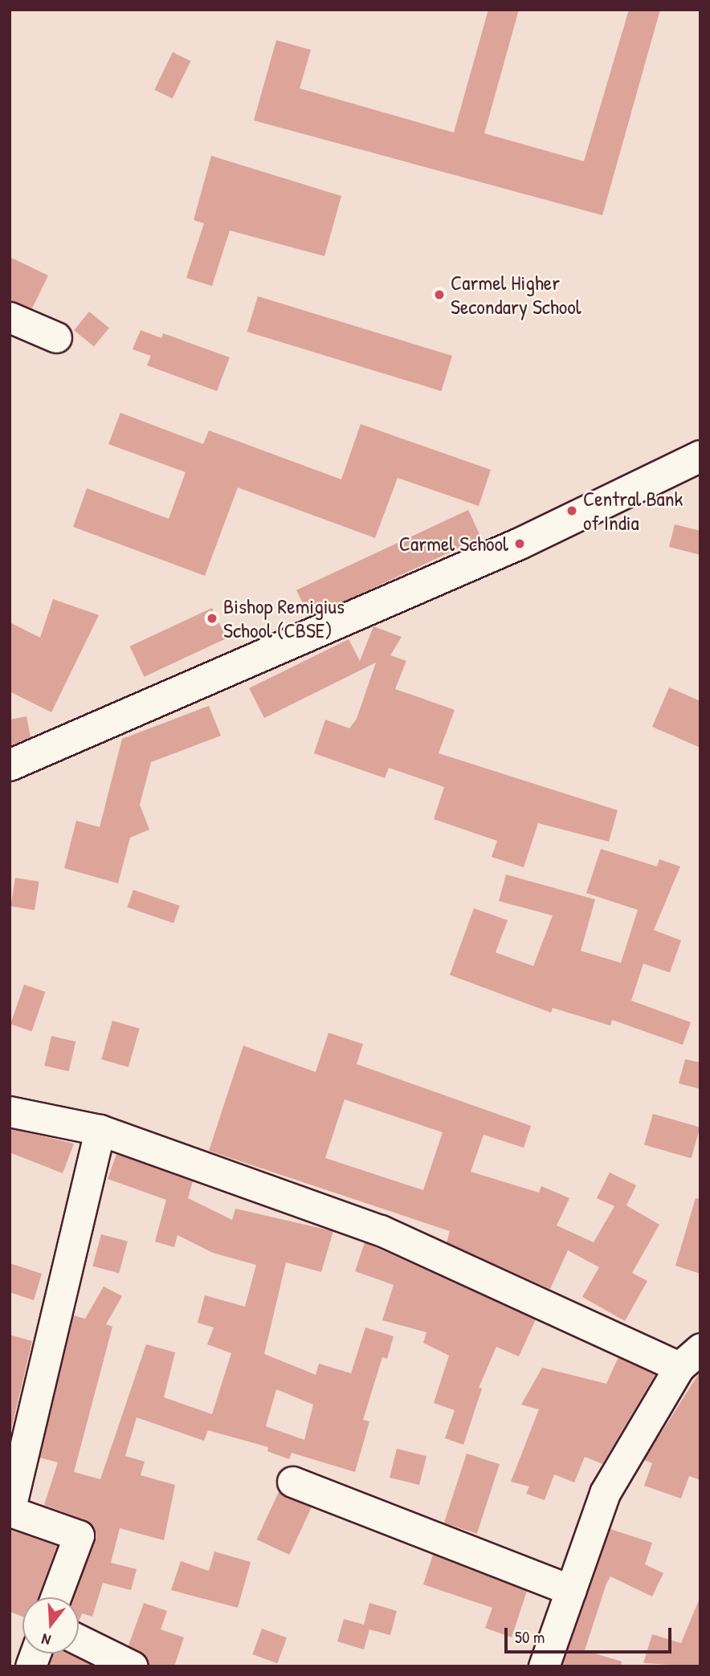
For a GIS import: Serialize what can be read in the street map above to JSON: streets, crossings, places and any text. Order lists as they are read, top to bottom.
{
  "places": [
    "Carmel Higher Secondary School",
    "Central Bank of India",
    "Carmel School",
    "Bishop Remigius School (CBSE)"
  ],
  "scale_bar": "50 m",
  "north": "bottom"
}
